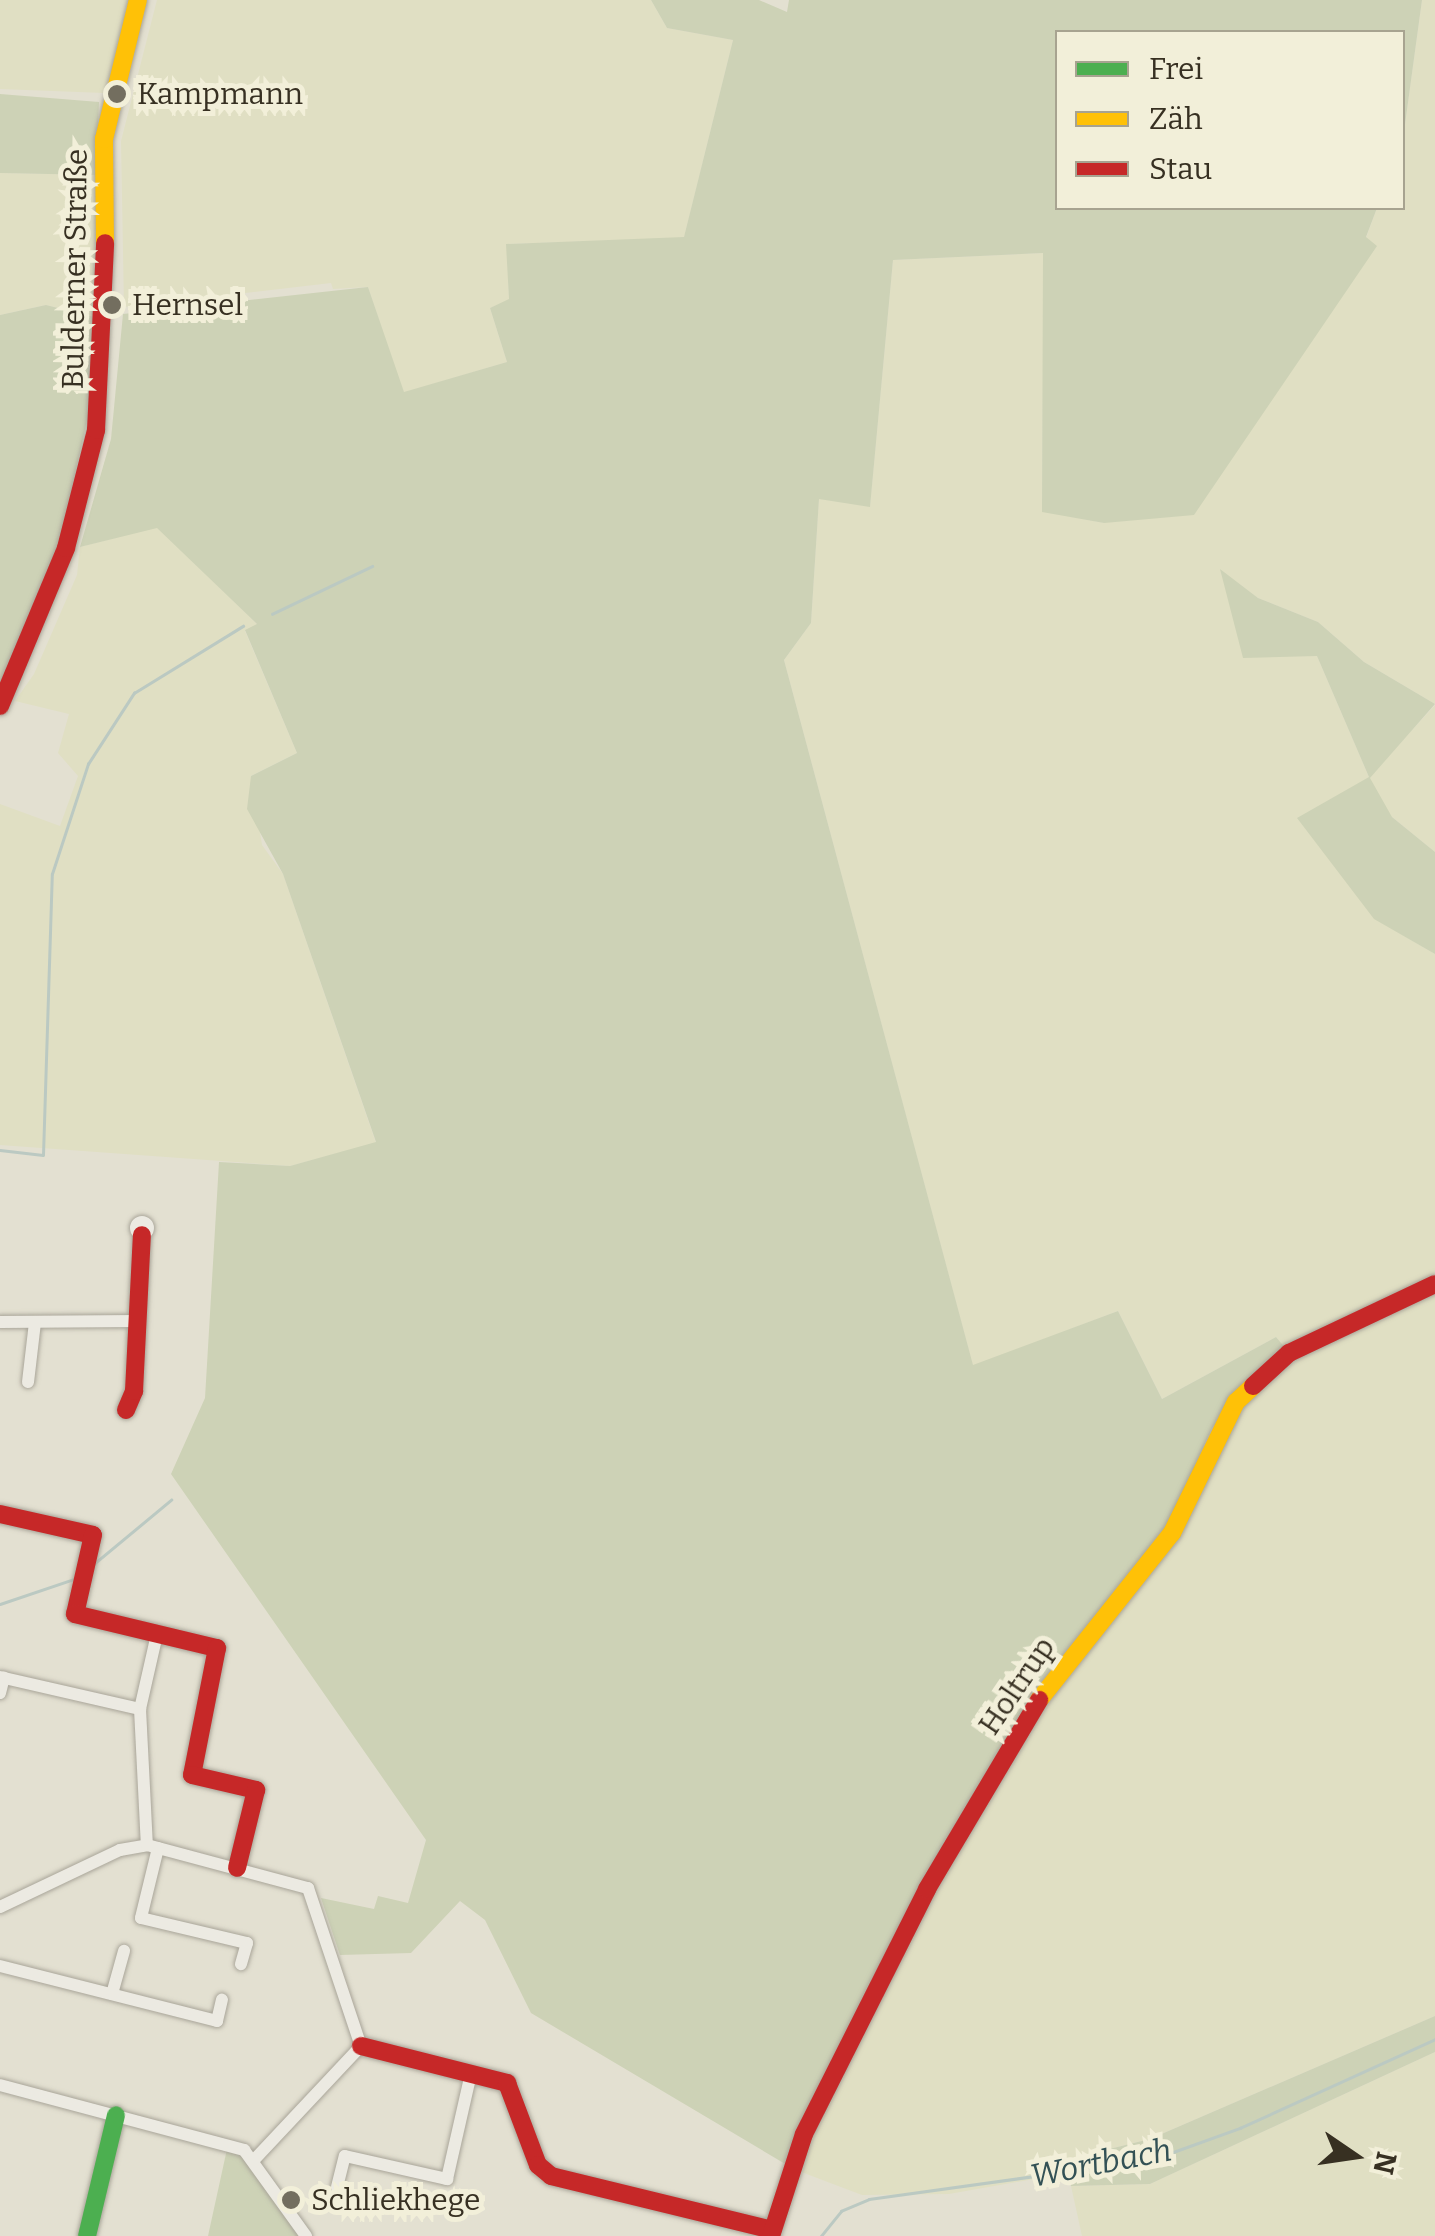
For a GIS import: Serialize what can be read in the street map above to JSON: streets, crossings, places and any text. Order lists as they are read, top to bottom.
{
  "streets": {
    "street": ["Bulderner Straße", "Holtrup"]
  },
  "water": ["Wortbach"],
  "places": ["Kampmann", "Hernsel", "Schliekhege"],
  "legend": ["Frei", "Zäh", "Stau"],
  "north": "right"
}
